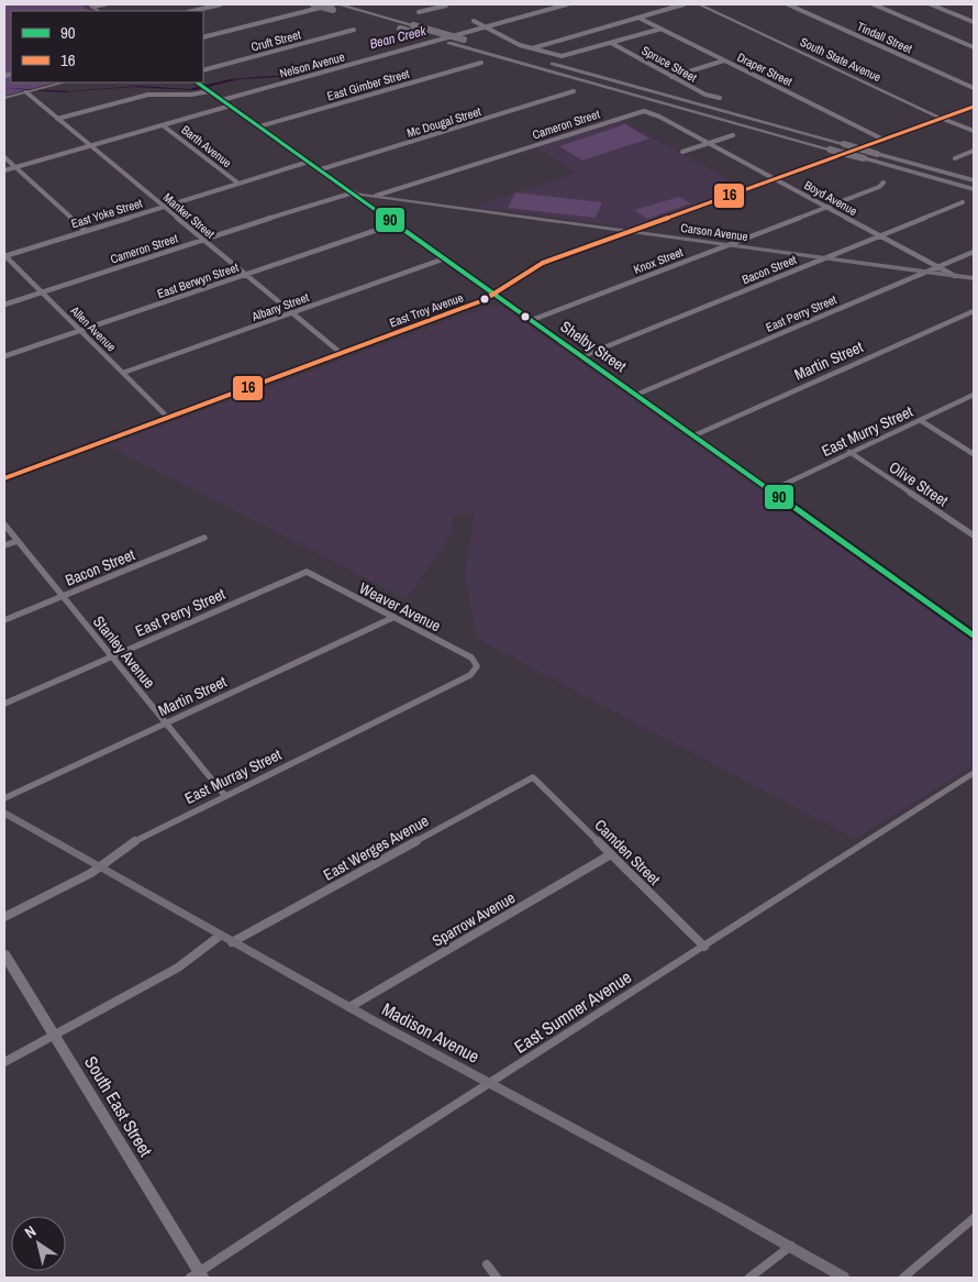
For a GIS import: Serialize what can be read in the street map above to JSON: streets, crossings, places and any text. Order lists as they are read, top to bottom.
{
  "streets": {
    "main road": [
      "Carson Avenue",
      "East Troy Avenue",
      "Shelby Street",
      "Madison Avenue",
      "South East Street"
    ],
    "street": [
      "Tindall Street",
      "Cruft Street",
      "South State Avenue",
      "Spruce Street",
      "Nelson Avenue",
      "Draper Street",
      "East Gimber Street",
      "Mc Dougal Street",
      "Cameron Street",
      "Barth Avenue",
      "Boyd Avenue",
      "East Yoke Street",
      "Manker Street",
      "Knox Street",
      "Bacon Street",
      "East Berwyn Street",
      "Albany Street",
      "East Perry Street",
      "Allen Avenue",
      "Martin Street",
      "East Murry Street",
      "Olive Street",
      "Weaver Avenue",
      "Stanley Avenue",
      "East Murray Street",
      "East Werges Avenue",
      "Camden Street",
      "Sparrow Avenue",
      "East Sumner Avenue"
    ]
  },
  "crossings": [
    ["South State Avenue", "East Troy Avenue"],
    ["Nelson Avenue", "Shelby Street"],
    ["Draper Street", "East Troy Avenue"],
    ["East Gimber Street", "Shelby Street"],
    ["Mc Dougal Street", "Shelby Street"],
    ["Cameron Street", "Boyd Avenue"],
    ["Cameron Street", "Manker Street"],
    ["Cameron Street", "Carson Avenue"],
    ["Cameron Street", "Allen Avenue"],
    ["Cameron Street", "Shelby Street"],
    ["Barth Avenue", "East Yoke Street"],
    ["Boyd Avenue", "Carson Avenue"],
    ["Boyd Avenue", "Knox Street"],
    ["Boyd Avenue", "Bacon Street"],
    ["Boyd Avenue", "East Troy Avenue"],
    ["Boyd Avenue", "East Perry Street"],
    ["East Yoke Street", "Manker Street"],
    ["East Yoke Street", "Allen Avenue"],
    ["East Yoke Street", "Shelby Street"],
    ["Manker Street", "East Berwyn Street"],
    ["Manker Street", "Albany Street"],
    ["Manker Street", "East Troy Avenue"],
    ["Carson Avenue", "Knox Street"],
    ["Carson Avenue", "Bacon Street"],
    ["Carson Avenue", "East Troy Avenue"],
    ["Carson Avenue", "East Perry Street"],
    ["Carson Avenue", "Shelby Street"],
    ["Knox Street", "Shelby Street"],
    ["Bacon Street", "Shelby Street"],
    ["Bacon Street", "Stanley Avenue"],
    ["East Berwyn Street", "Allen Avenue"],
    ["East Berwyn Street", "Shelby Street"],
    ["Albany Street", "Allen Avenue"],
    ["Albany Street", "Shelby Street"],
    ["East Troy Avenue", "Allen Avenue"],
    ["East Troy Avenue", "Shelby Street"],
    ["East Perry Street", "Shelby Street"],
    ["East Perry Street", "Weaver Avenue"],
    ["East Perry Street", "Stanley Avenue"],
    ["Shelby Street", "Martin Street"],
    ["Shelby Street", "East Murry Street"],
    ["Martin Street", "Weaver Avenue"],
    ["Martin Street", "Stanley Avenue"],
    ["East Murry Street", "Olive Street"],
    ["Weaver Avenue", "East Murray Street"],
    ["Stanley Avenue", "East Murray Street"],
    ["East Murray Street", "Madison Avenue"],
    ["East Werges Avenue", "Camden Street"],
    ["East Werges Avenue", "Madison Avenue"],
    ["Camden Street", "Sparrow Avenue"],
    ["Camden Street", "East Sumner Avenue"],
    ["Sparrow Avenue", "Madison Avenue"],
    ["East Sumner Avenue", "Madison Avenue"],
    ["East Sumner Avenue", "South East Street"]
  ],
  "water": ["Bean Creek"],
  "lines": ["transit line 90", "transit line 16"],
  "legend": ["90", "16"],
  "north": "top left"
}
